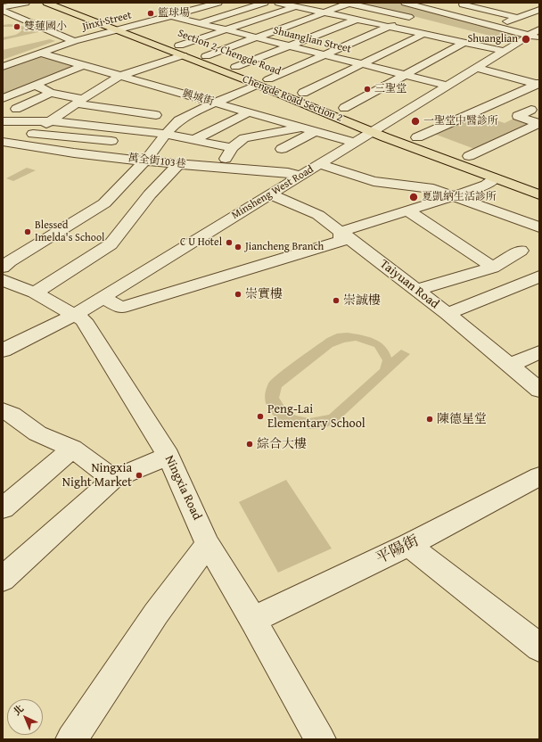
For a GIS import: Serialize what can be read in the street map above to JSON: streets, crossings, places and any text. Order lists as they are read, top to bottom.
{
  "streets": {
    "main road": ["Section 2, Chengde Road", "Chengde Road Section 2"],
    "street": [
      "Jinxi Street",
      "Shuanglian Street",
      "興城街",
      "萬全街103巷",
      "Minsheng West Road",
      "Taiyuan Road",
      "Ningxia Road",
      "平陽街"
    ]
  },
  "crossings": [
    ["Jinxi Street", "Shuanglian Street"],
    ["Jinxi Street", "Section 2, Chengde Road"],
    ["Jinxi Street", "興城街"],
    ["Jinxi Street", "Chengde Road Section 2"],
    ["Shuanglian Street", "Minsheng West Road"],
    ["興城街", "Minsheng West Road"],
    ["Chengde Road Section 2", "Minsheng West Road"],
    ["萬全街103巷", "Minsheng West Road"],
    ["Minsheng West Road", "Taiyuan Road"],
    ["Minsheng West Road", "Ningxia Road"],
    ["Ningxia Road", "平陽街"]
  ],
  "places": [
    "籃球場",
    "雙蓮國小",
    "Shuanglian",
    "三聖堂",
    "一聖堂中醫診所",
    "夏凱納生活診所",
    "Blessed Imelda's School",
    "C U Hotel",
    "Jiancheng Branch",
    "崇實樓",
    "崇誠樓",
    "Peng-Lai Elementary School",
    "陳德星堂",
    "綜合大樓",
    "Ningxia Night Market"
  ],
  "north": "top left"
}
